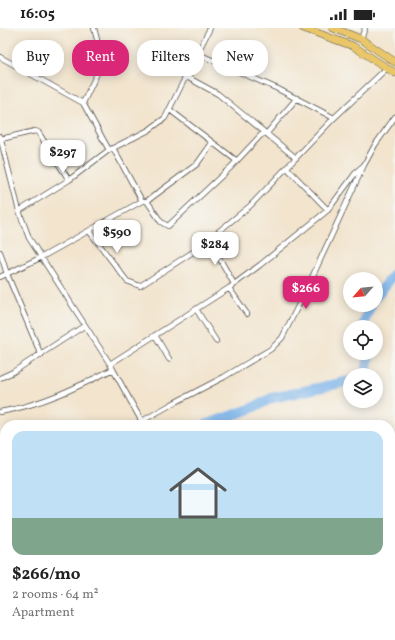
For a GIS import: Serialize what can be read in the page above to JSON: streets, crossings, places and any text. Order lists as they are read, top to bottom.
{
  "north": "bottom left",
  "page": {
    "status": "16:05",
    "chip": [
      "Buy",
      "Rent",
      "Filters",
      "New"
    ],
    "price": [
      "$297",
      "$590",
      "$284",
      "$266"
    ],
    "list": [
      {
        "name": "$266/mo",
        "note": "2 rooms · 64 m² · Apartment"
      }
    ]
  }
}
